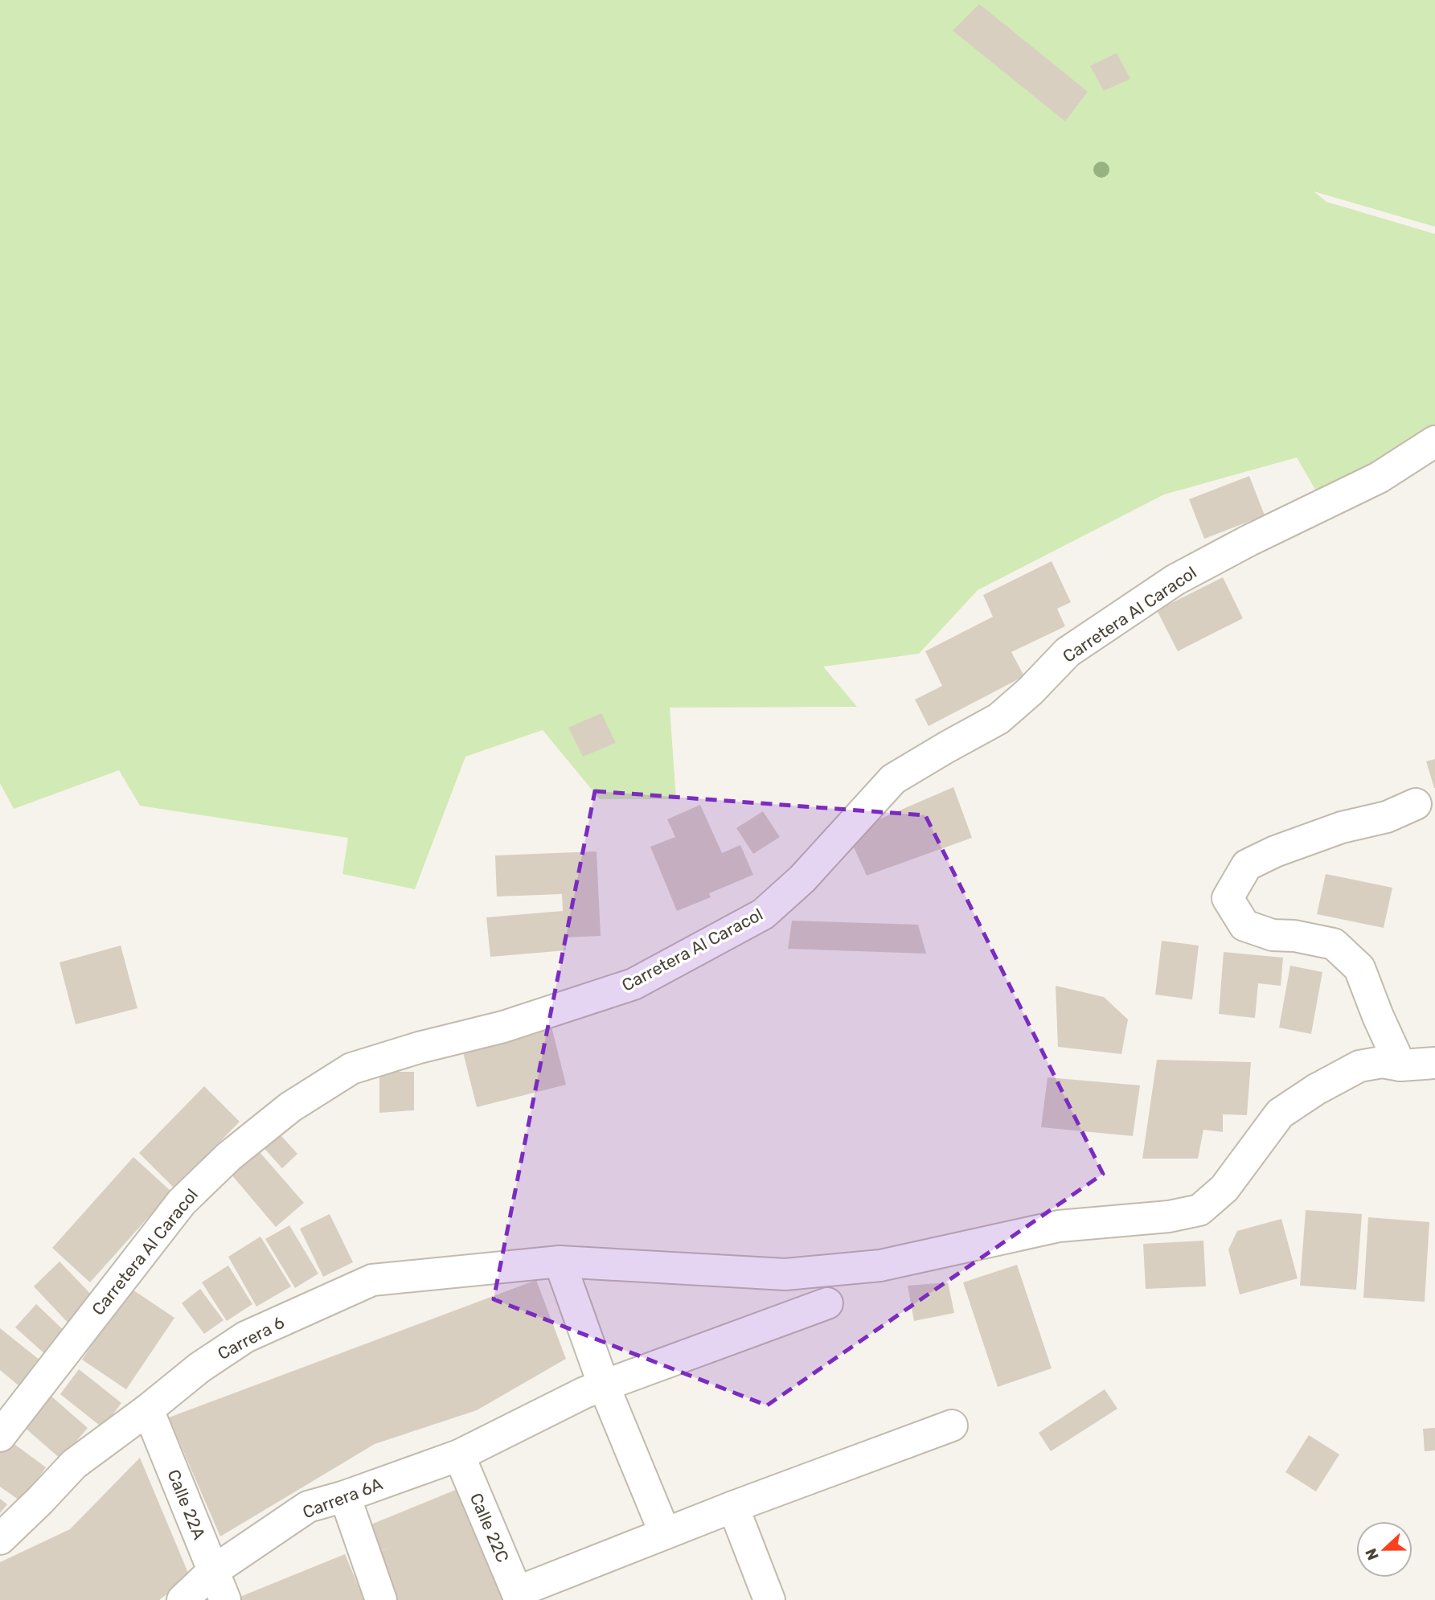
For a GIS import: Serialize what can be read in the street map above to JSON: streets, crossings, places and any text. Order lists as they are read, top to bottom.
{
  "streets": {
    "street": [
      "Carretera Al Caracol",
      "Carrera 6",
      "Carrera 6A",
      "Calle 22A",
      "Calle 22C"
    ]
  },
  "crossings": [
    ["Carrera 6", "Calle 22A"],
    ["Carrera 6A", "Calle 22A"],
    ["Carrera 6A", "Calle 22C"]
  ],
  "north": "left"
}
